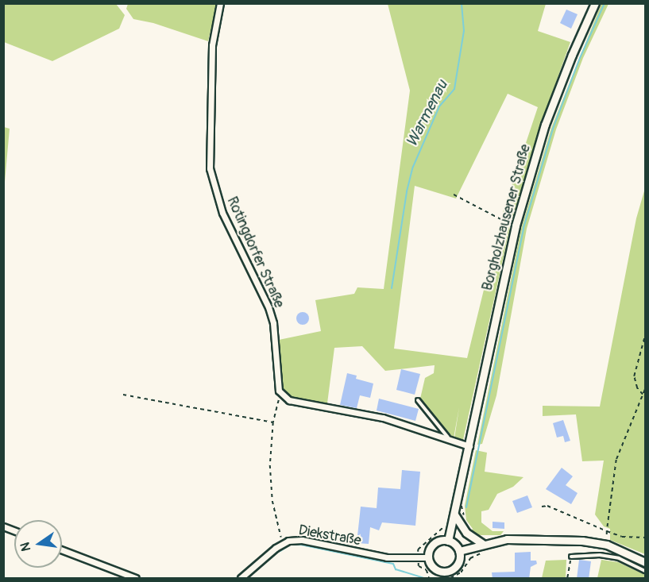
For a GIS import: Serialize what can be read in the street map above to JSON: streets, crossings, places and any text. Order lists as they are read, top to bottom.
{
  "streets": {
    "main road": ["Borgholzhausener Straße"],
    "street": ["Rotingdorfer Straße", "Diekstraße"]
  },
  "crossings": [
    ["Borgholzhausener Straße", "Diekstraße"]
  ],
  "water": ["Warmenau"],
  "north": "left"
}
